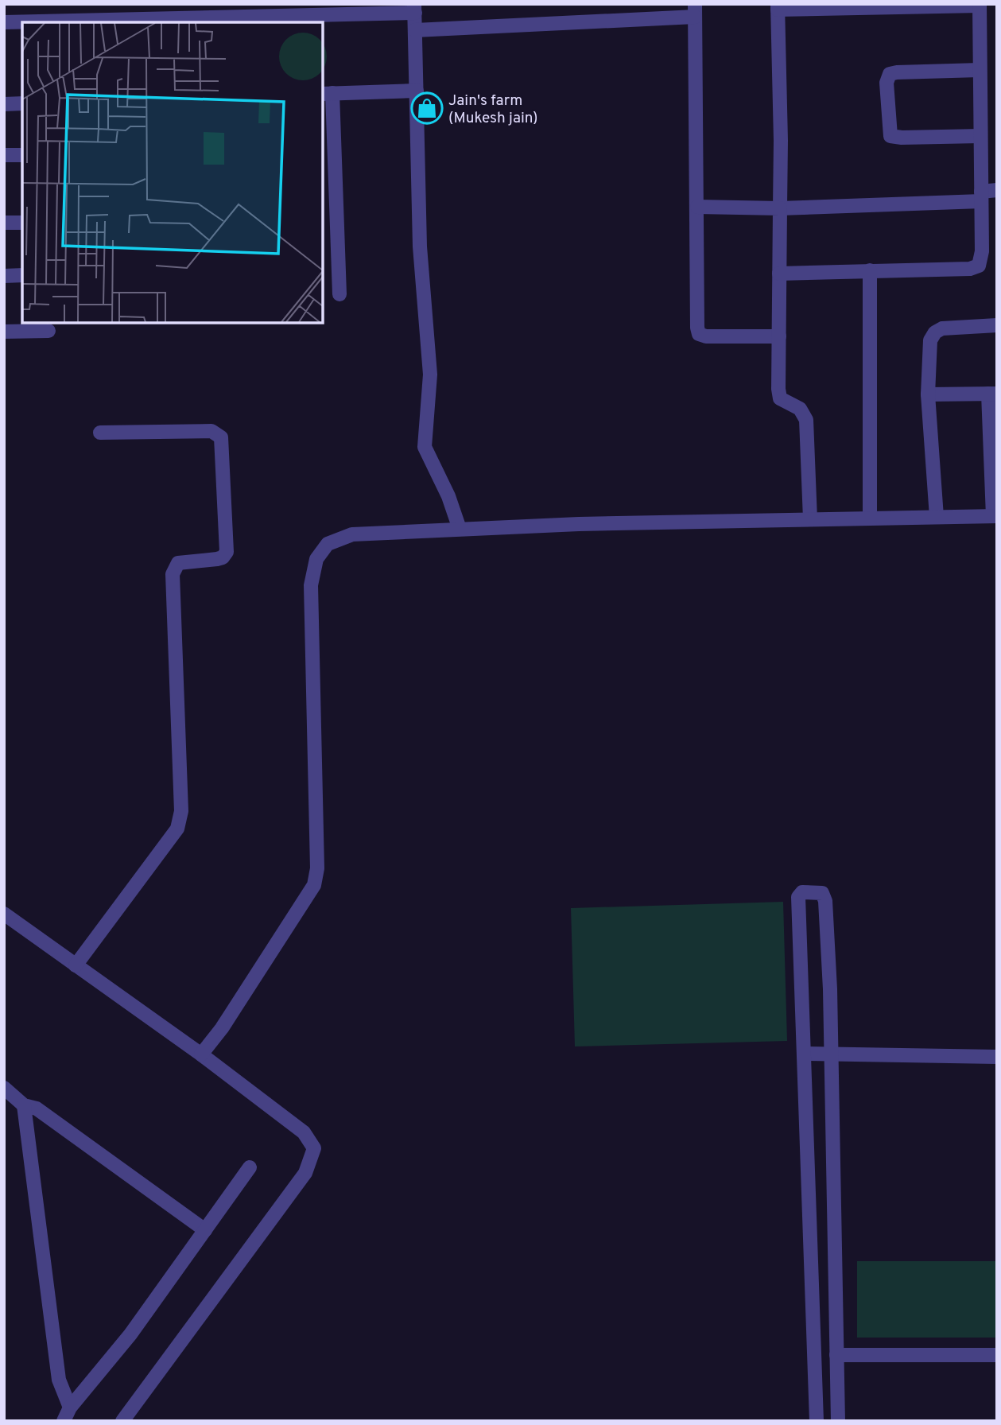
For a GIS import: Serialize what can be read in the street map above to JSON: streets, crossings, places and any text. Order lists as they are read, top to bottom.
{
  "places": {
    "shop": ["Jain's farm (Mukesh jain)"]
  }
}
